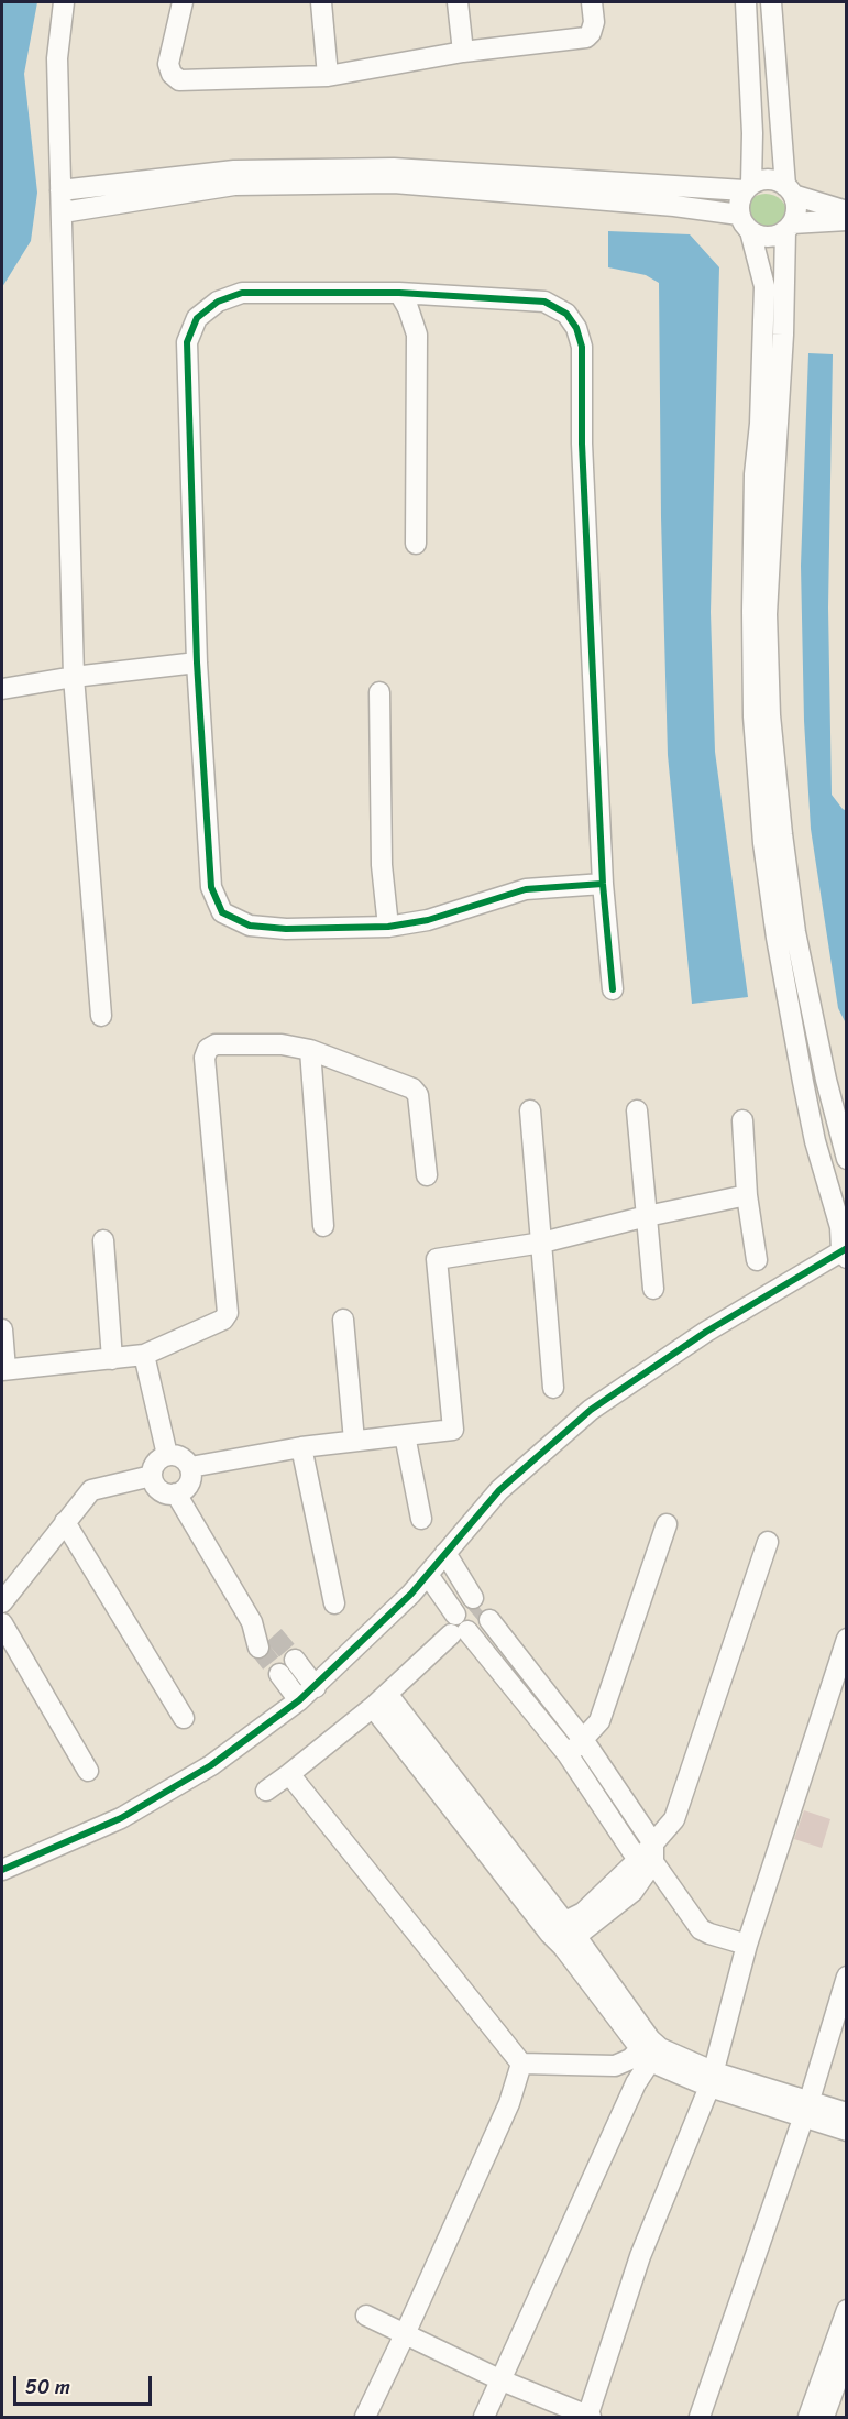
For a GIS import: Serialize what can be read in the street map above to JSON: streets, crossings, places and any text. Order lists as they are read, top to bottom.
{
  "scale_bar": "50 m"
}
